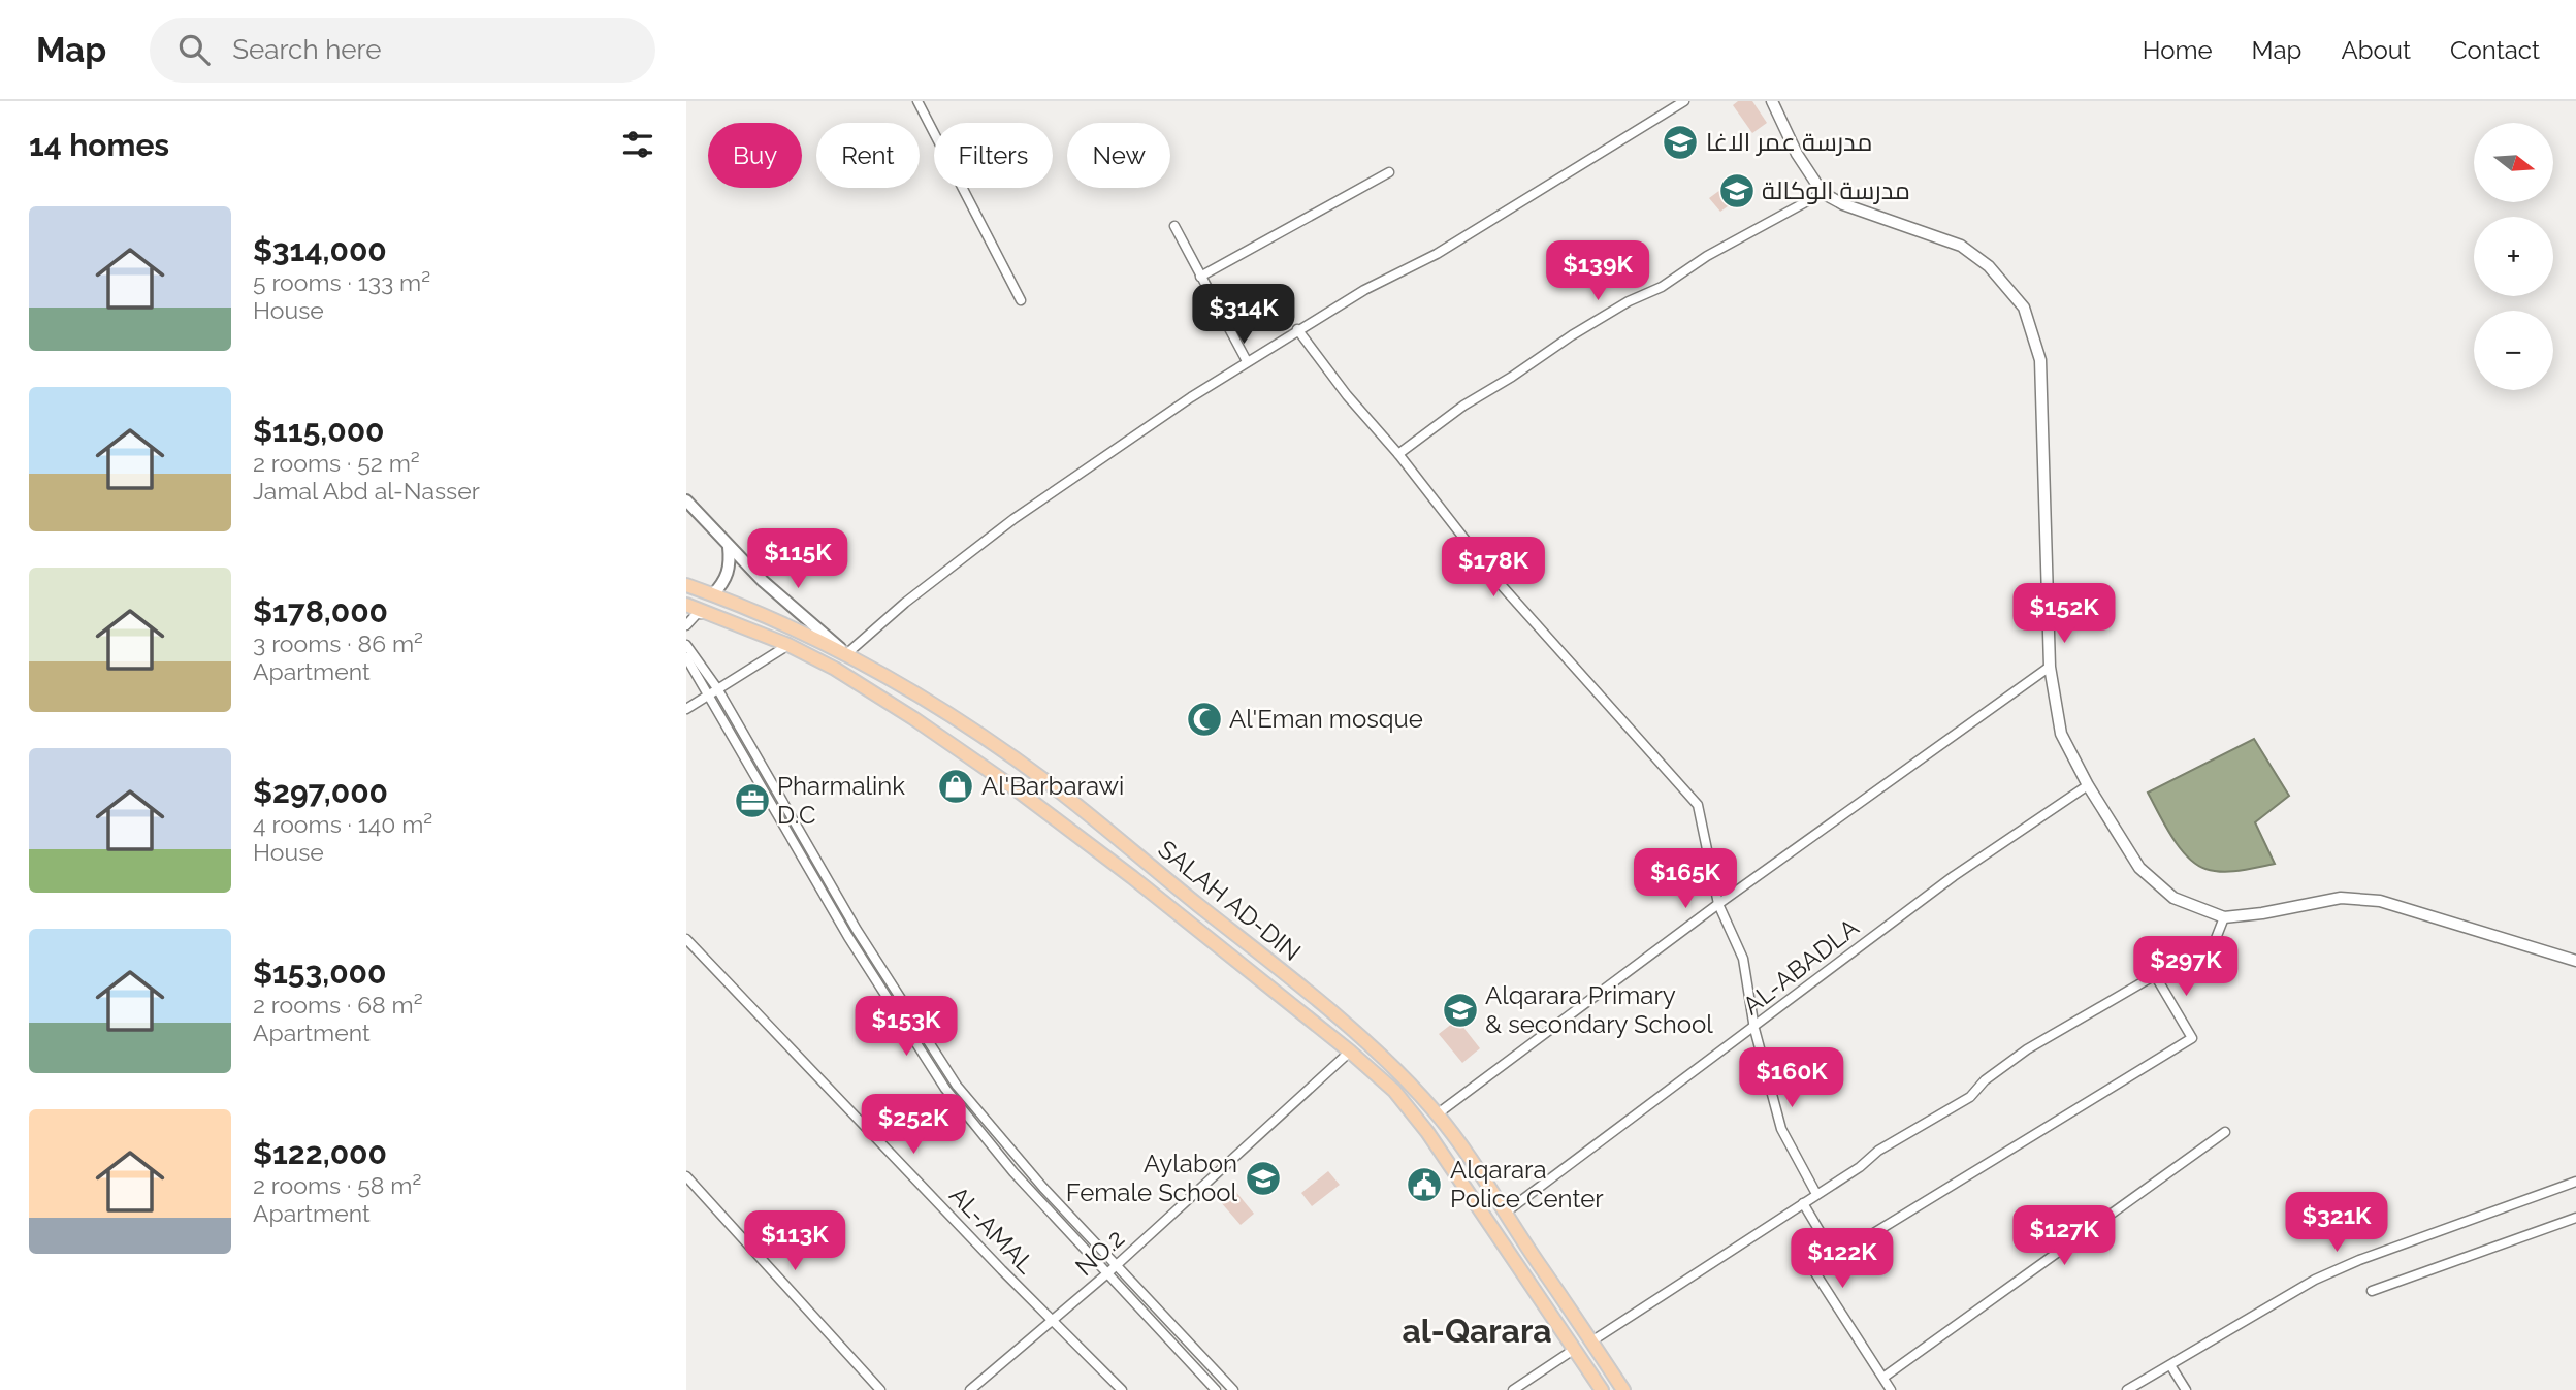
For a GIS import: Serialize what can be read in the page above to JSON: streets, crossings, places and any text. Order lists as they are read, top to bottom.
{
  "streets": {
    "highway": ["SALAH AD-DIN"],
    "street": ["AL-ABADLA", "AL-AMAL", "NO.2"]
  },
  "crossings": [
    ["SALAH AD-DIN", "AL-ABADLA"],
    ["SALAH AD-DIN", "NO.2"],
    ["AL-AMAL", "NO.2"]
  ],
  "districts": ["al-Qarara"],
  "places": {
    "school or university": [
      "مدرسة عمر الاغا",
      "مدرسة الوكالة",
      "Alqarara Primary & secondary School",
      "Aylabon Female School"
    ],
    "mosque": ["Al'Eman mosque"],
    "shop": ["Al'Barbarawi"],
    "office": ["Pharmalink D.C"],
    "public building": ["Alqarara Police Center"]
  },
  "north": "right",
  "page": {
    "header": "Map",
    "search": "Search here",
    "nav": [
      "Home",
      "Map",
      "About",
      "Contact"
    ],
    "heading": "14 homes",
    "map_buttons": ["+", "−"],
    "chip": [
      "Buy",
      "Rent",
      "Filters",
      "New"
    ],
    "list": [
      {
        "name": "$314,000",
        "note": "5 rooms · 133 m² · House"
      },
      {
        "name": "$115,000",
        "note": "2 rooms · 52 m² · Jamal Abd al-Nasser"
      },
      {
        "name": "$178,000",
        "note": "3 rooms · 86 m² · Apartment"
      },
      {
        "name": "$297,000",
        "note": "4 rooms · 140 m² · House"
      },
      {
        "name": "$153,000",
        "note": "2 rooms · 68 m² · Apartment"
      },
      {
        "name": "$122,000",
        "note": "2 rooms · 58 m² · Apartment"
      }
    ],
    "price": [
      "$139K",
      "$314K",
      "$115K",
      "$178K",
      "$152K",
      "$165K",
      "$297K",
      "$153K",
      "$160K",
      "$252K",
      "$321K",
      "$127K",
      "$113K",
      "$122K"
    ]
  }
}
